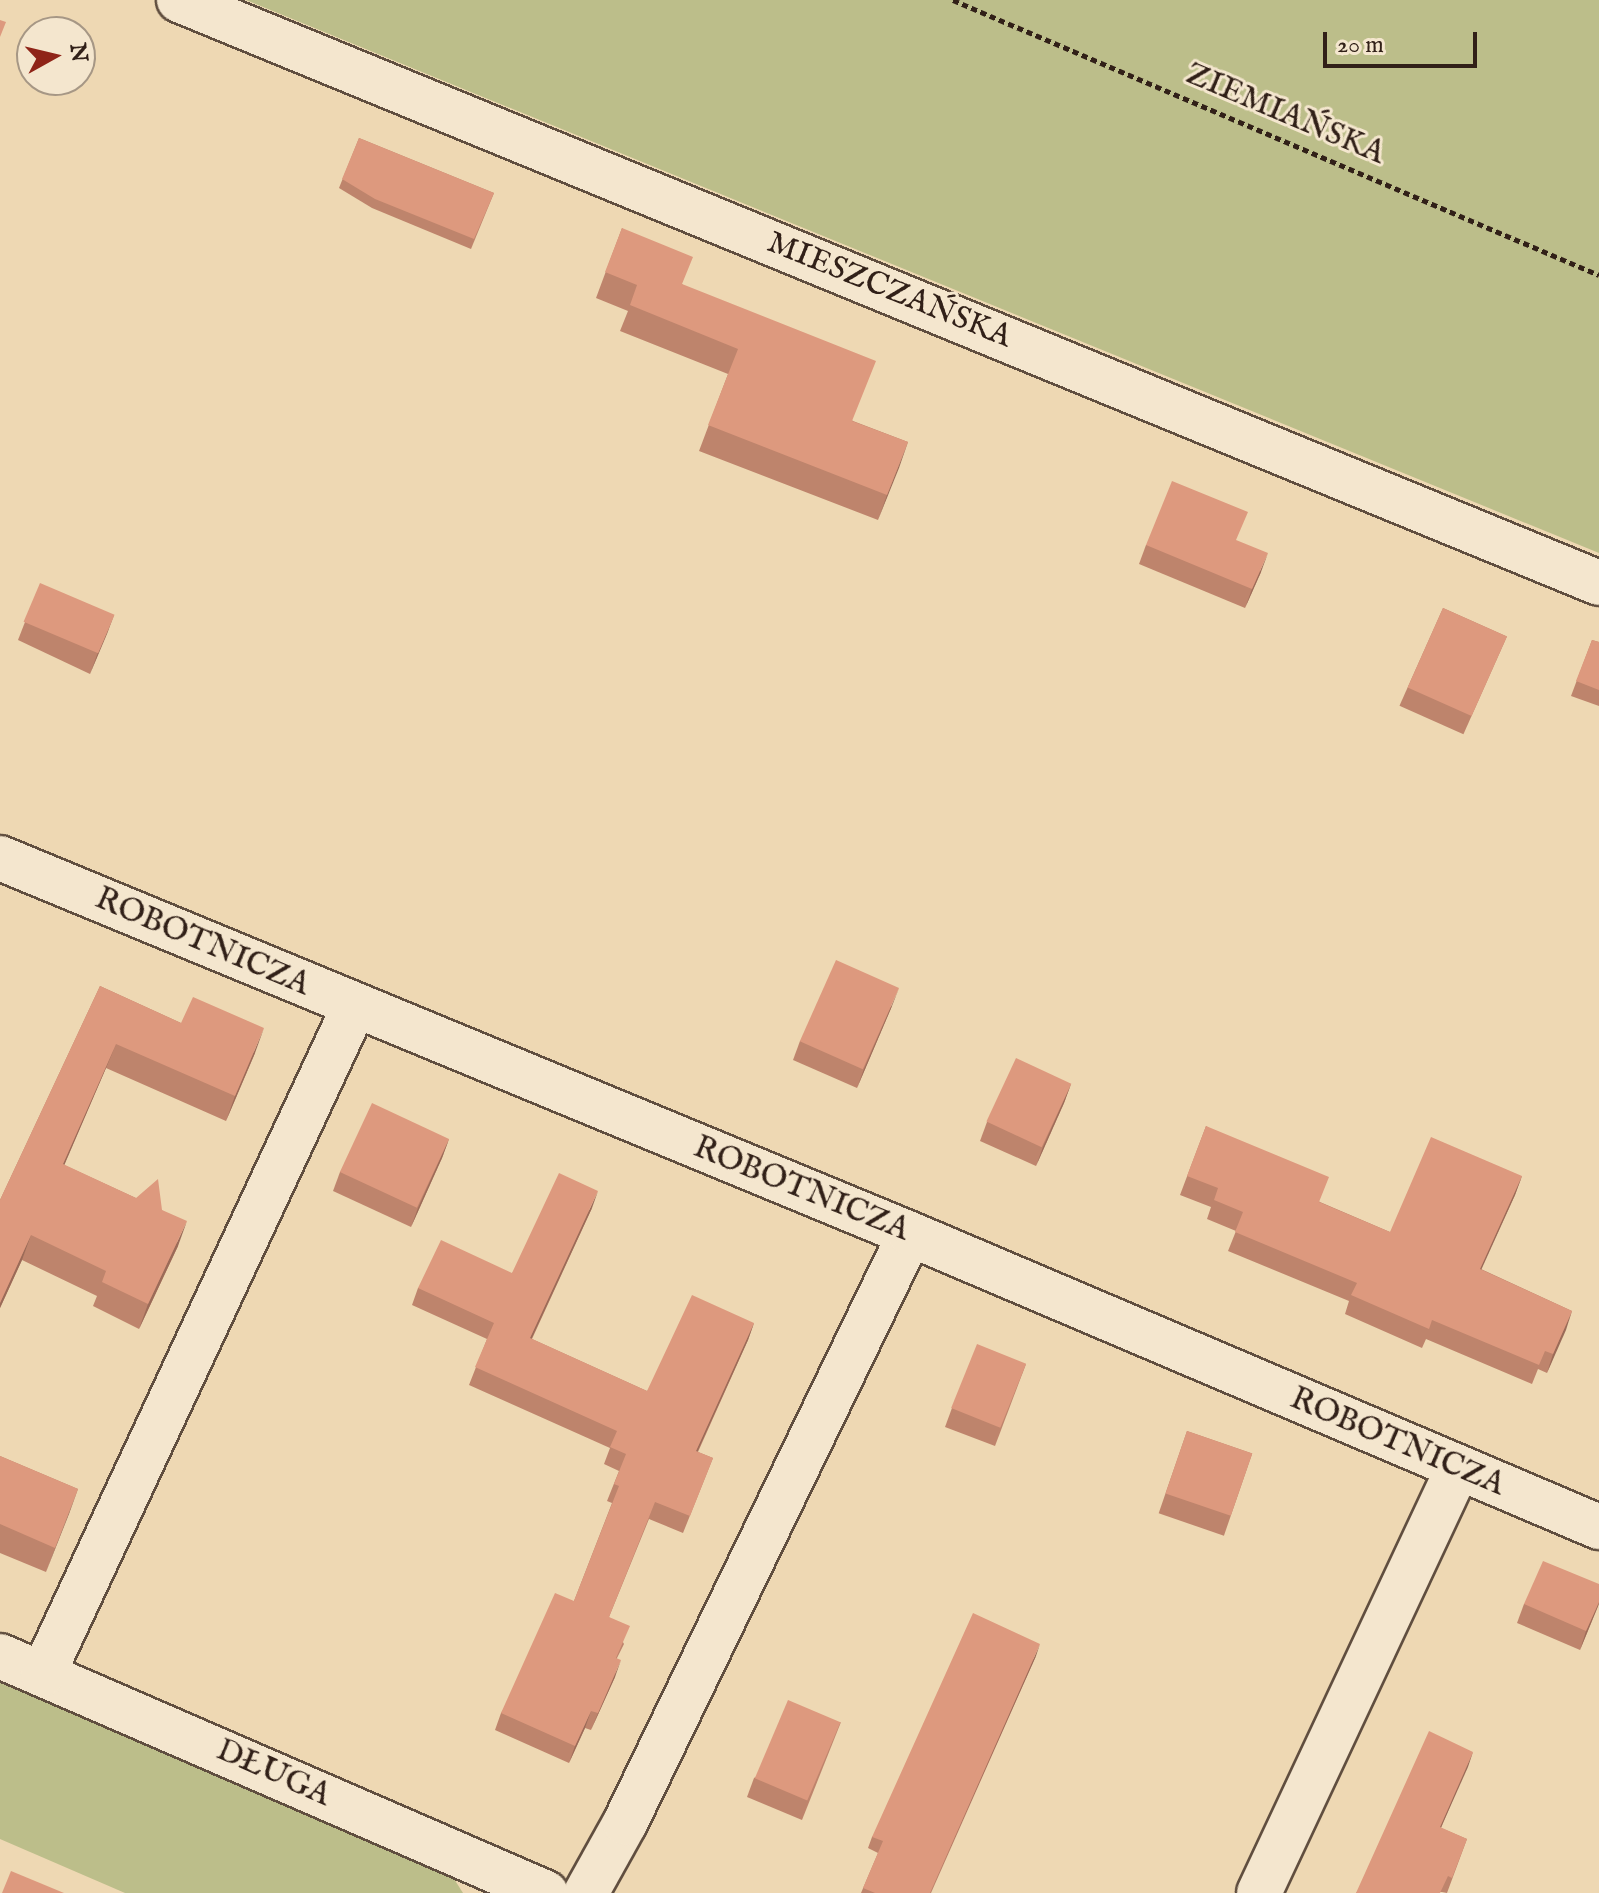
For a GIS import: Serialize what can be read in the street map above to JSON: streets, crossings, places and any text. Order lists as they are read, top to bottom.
{
  "streets": {
    "street": ["MIESZCZAŃSKA", "ROBOTNICZA", "DŁUGA"],
    "path": ["ZIEMIAŃSKA"]
  },
  "scale_bar": "20 m",
  "north": "right"
}
